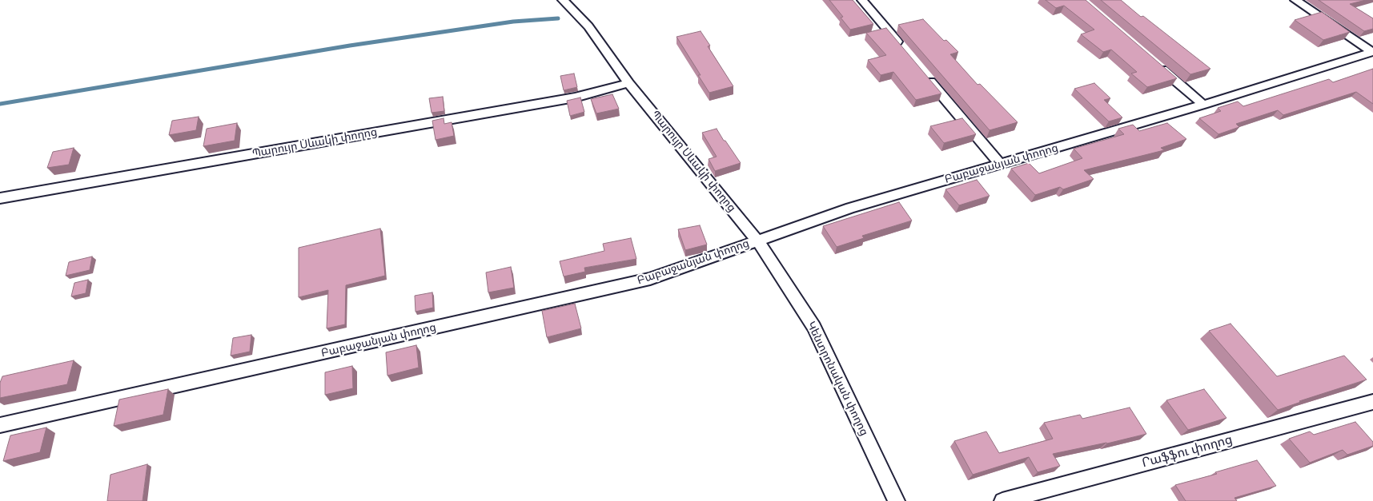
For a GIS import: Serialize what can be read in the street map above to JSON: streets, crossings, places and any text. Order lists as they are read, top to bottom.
{
  "streets": {
    "street": [
      "Պարույր Սևակի փողոց",
      "Բաբաջանյան փողոց",
      "Կենտրոնական փողոց",
      "Րաֆֆու փողոց"
    ]
  },
  "crossings": [
    ["Պարույր Սևակի փողոց", "Բաբաջանյան փողոց"],
    ["Պարույր Սևակի փողոց", "Կենտրոնական փողոց"],
    ["Բաբաջանյան փողոց", "Կենտրոնական փողոց"]
  ]
}
